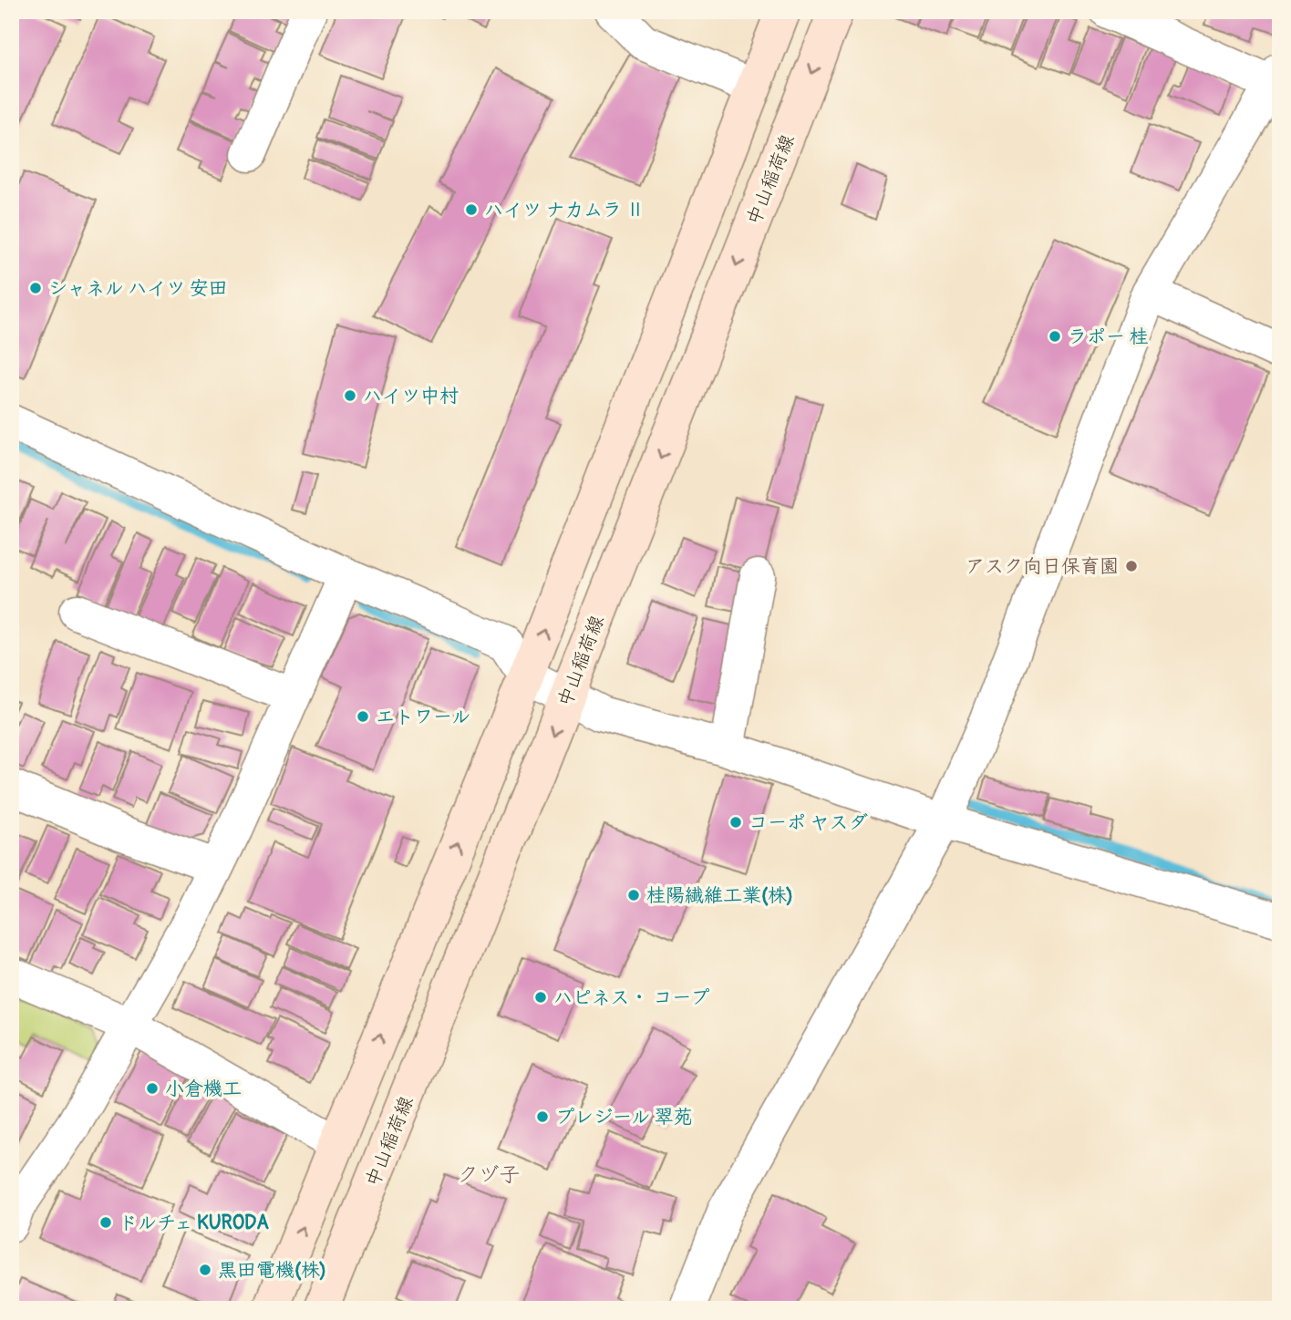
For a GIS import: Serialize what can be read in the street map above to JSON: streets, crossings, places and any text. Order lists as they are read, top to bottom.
{
  "streets": {
    "main road": ["中山稲荷線"]
  },
  "districts": ["クヅ子"],
  "places": [
    "ハイツ ナカムラ Ⅱ",
    "シャネル ハイツ 安田",
    "ラポー 桂",
    "ハイツ中村",
    "アスク向日保育園",
    "エトワール",
    "コーポ ヤスダ",
    "桂陽繊維工業(株)",
    "ハピネス・ コープ",
    "小倉機工",
    "プレジール 翠苑",
    "ドルチェ KURODA",
    "黒田電機(株)"
  ]
}
